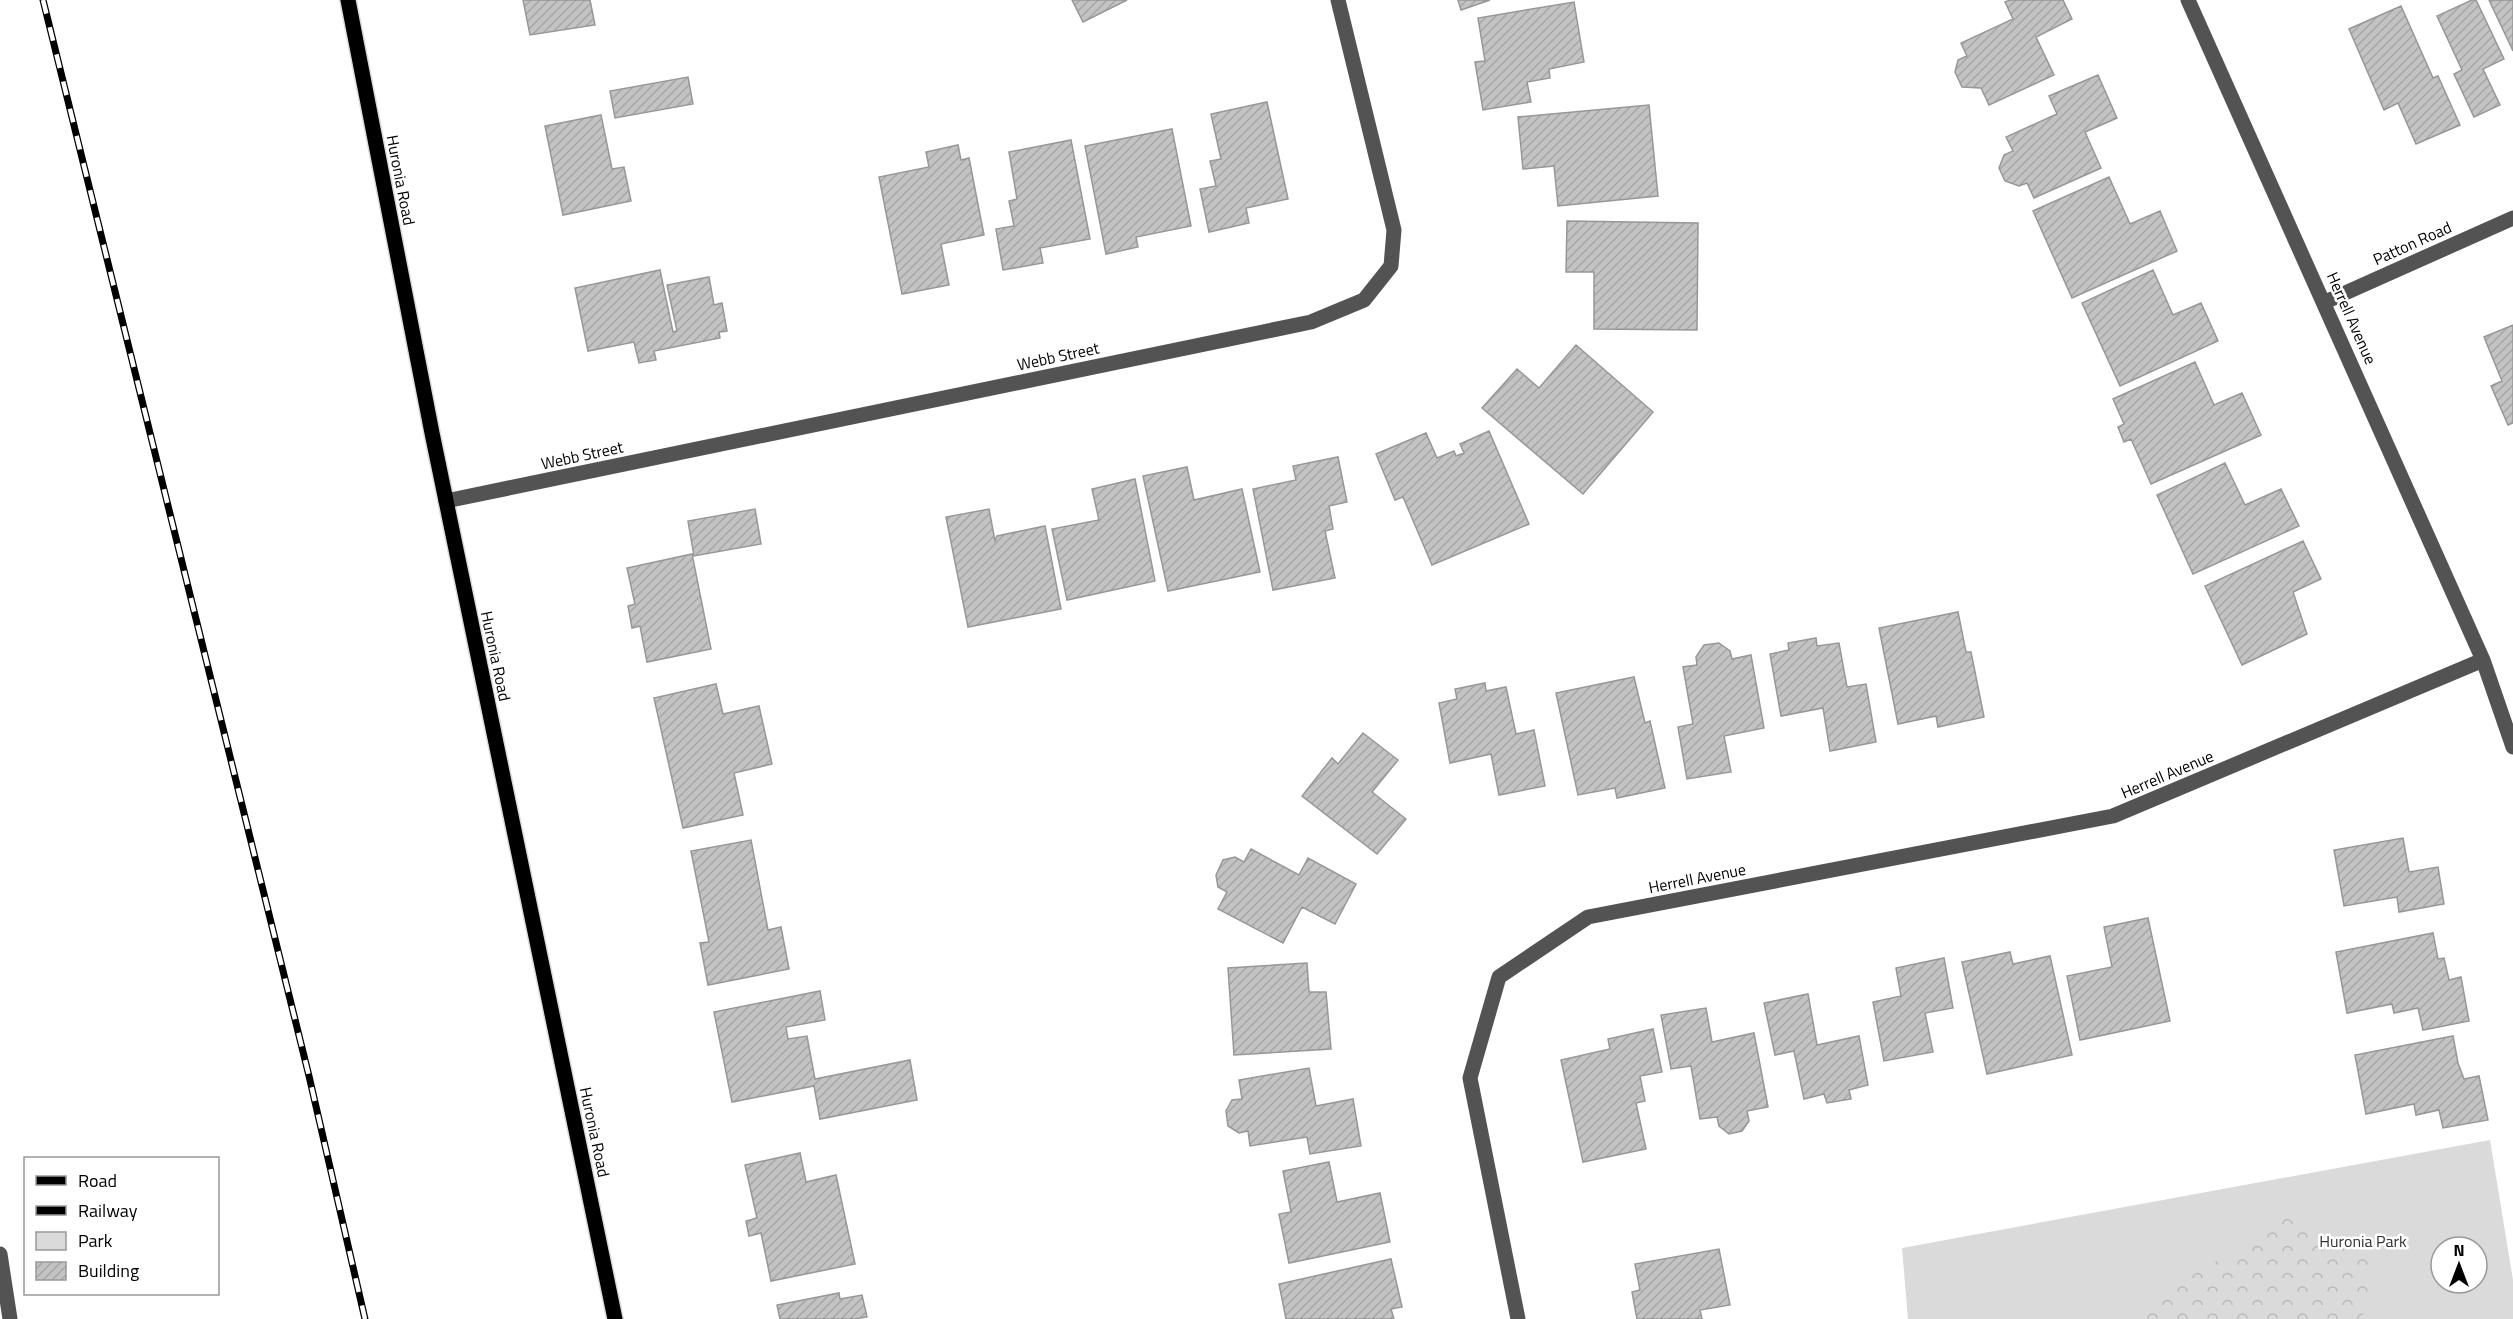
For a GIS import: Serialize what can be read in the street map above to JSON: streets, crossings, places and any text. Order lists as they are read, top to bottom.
{
  "streets": {
    "main road": ["Huronia Road"],
    "street": ["Patton Road", "Herrell Avenue", "Webb Street"]
  },
  "crossings": [
    ["Huronia Road", "Webb Street"],
    ["Patton Road", "Herrell Avenue"]
  ],
  "parks": ["Huronia Park"],
  "legend": [
    "Road",
    "Railway",
    "Park",
    "Building"
  ],
  "north": "top"
}
